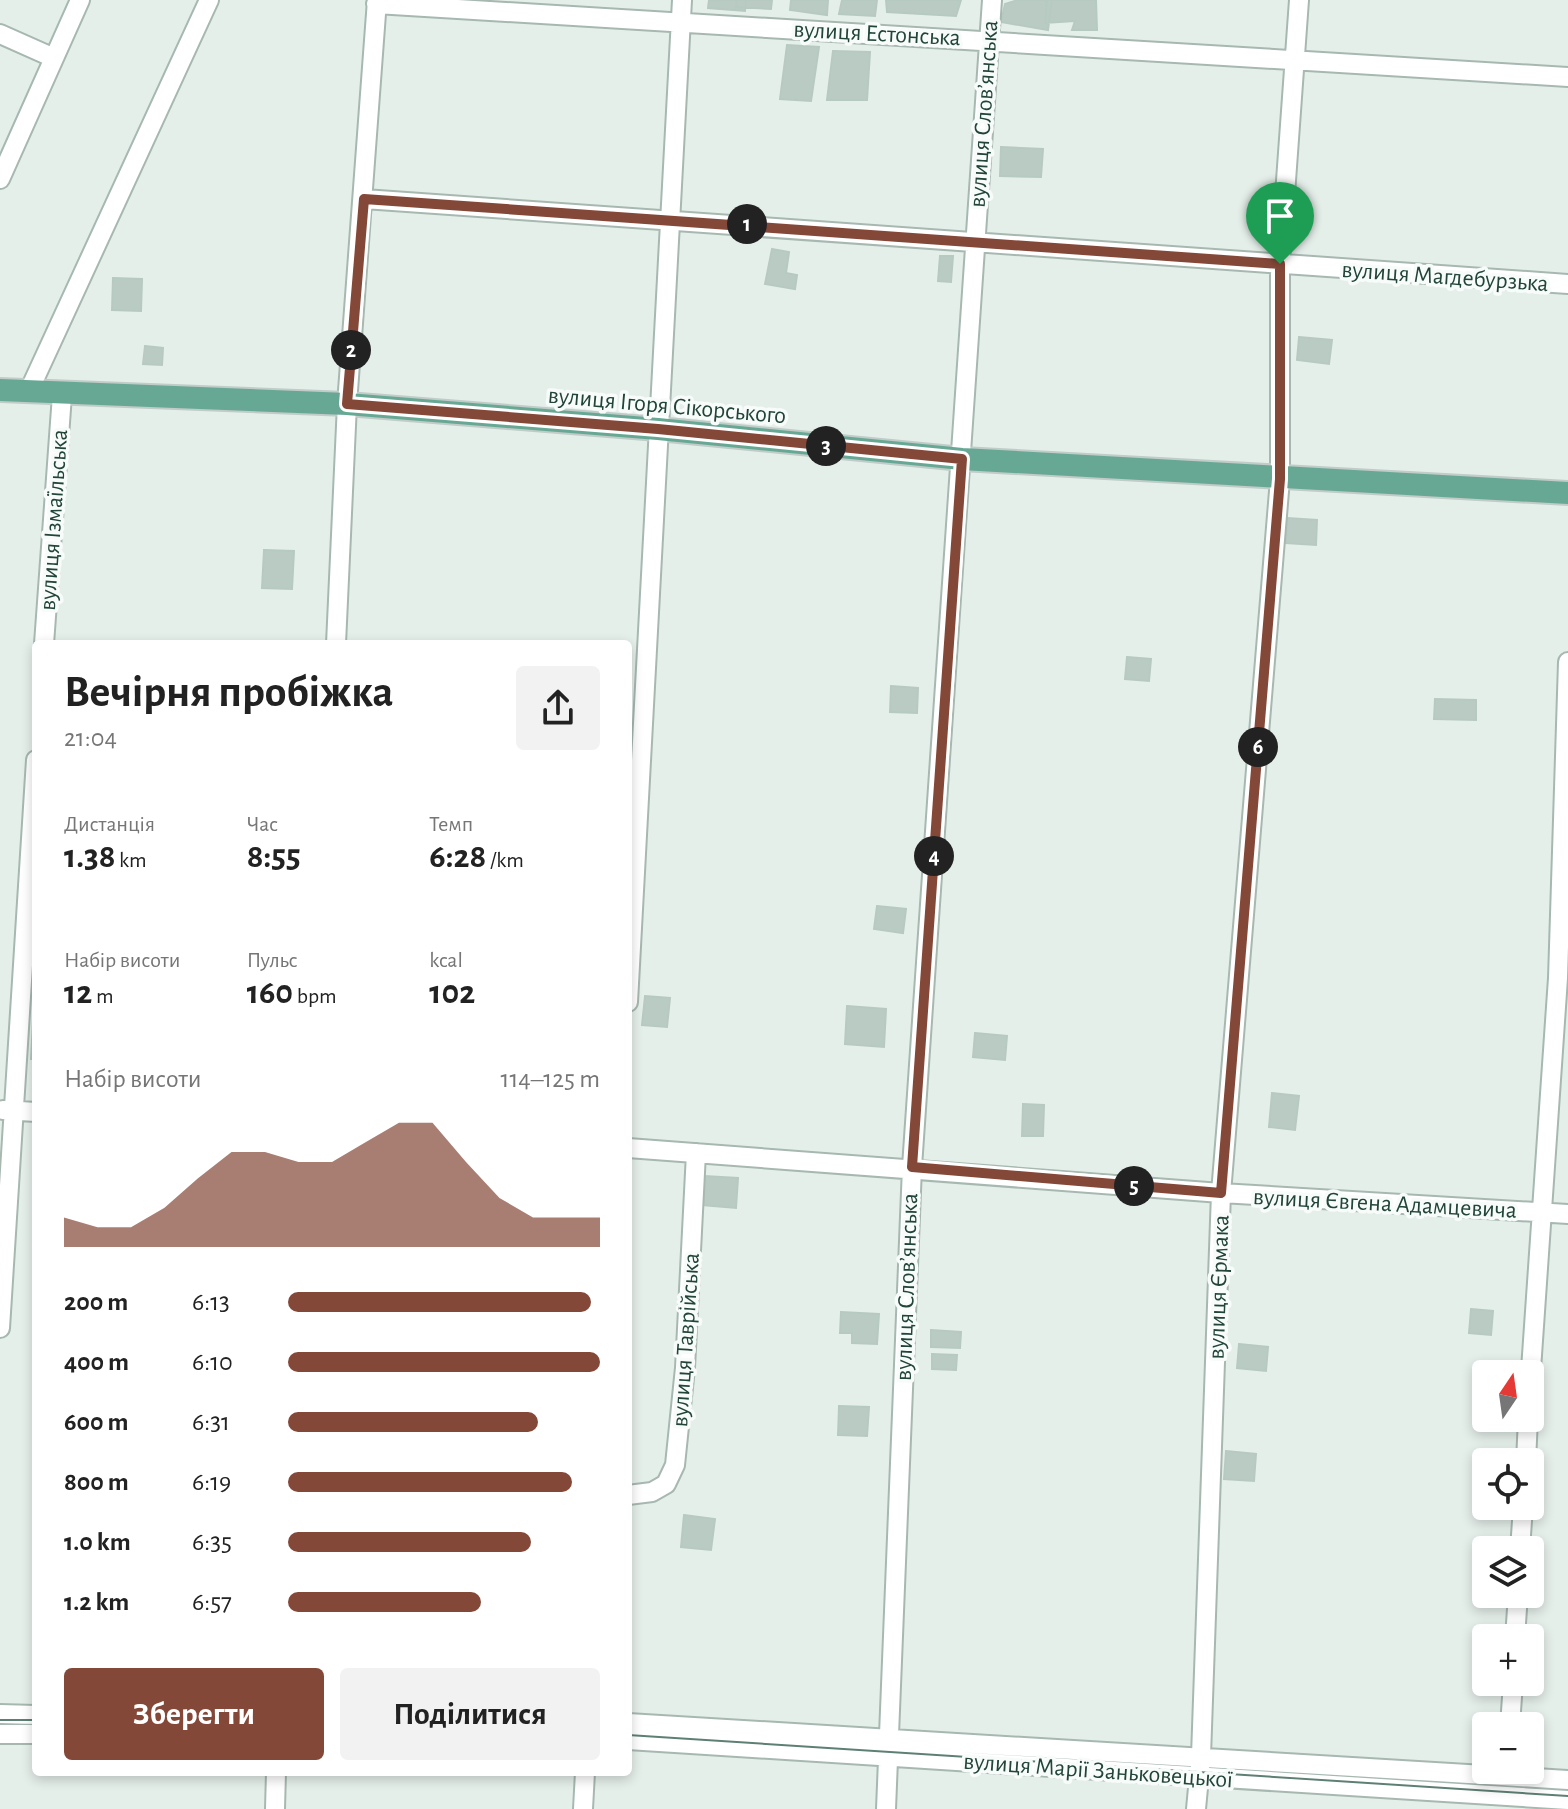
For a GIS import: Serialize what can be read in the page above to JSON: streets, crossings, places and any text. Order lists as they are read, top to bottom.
{
  "streets": {
    "main road": ["вулиця Ігоря Сікорського"],
    "street": [
      "вулиця Естонська",
      "вулиця Слов’янська",
      "вулиця Магдебурзька",
      "вулиця Ізмаїльська",
      "вулиця Євгена Адамцевича",
      "вулиця Єрмака",
      "вулиця Таврійська",
      "вулиця Марії Заньковецької"
    ]
  },
  "crossings": [
    ["вулиця Естонська", "вулиця Слов’янська"],
    ["вулиця Естонська", "вулиця Єрмака"],
    ["вулиця Слов’янська", "вулиця Магдебурзька"],
    ["вулиця Слов’янська", "вулиця Ігоря Сікорського"],
    ["вулиця Слов’янська", "вулиця Євгена Адамцевича"],
    ["вулиця Слов’янська", "вулиця Марії Заньковецької"],
    ["вулиця Магдебурзька", "вулиця Єрмака"],
    ["вулиця Ігоря Сікорського", "вулиця Ізмаїльська"],
    ["вулиця Ігоря Сікорського", "вулиця Єрмака"],
    ["вулиця Євгена Адамцевича", "вулиця Єрмака"],
    ["вулиця Євгена Адамцевича", "вулиця Таврійська"],
    ["вулиця Єрмака", "вулиця Марії Заньковецької"]
  ],
  "north": "top",
  "page": {
    "pins": [
      "1",
      "2",
      "3",
      "6",
      "4",
      "5"
    ],
    "heading": ["Вечірня пробіжка", "21:04"],
    "stats": [
      ["Дистанція", "1.38 km"],
      ["Час", "8:55"],
      ["Темп", "6:28 /km"],
      ["Набір висоти", "12 m"],
      ["Пульс", "160 bpm"],
      ["kcal", "102"]
    ],
    "chart": ["Набір висоти", "114–125 m"],
    "list": [
      {
        "name": "200 m",
        "note": "6:13"
      },
      {
        "name": "400 m",
        "note": "6:10"
      },
      {
        "name": "600 m",
        "note": "6:31"
      },
      {
        "name": "800 m",
        "note": "6:19"
      },
      {
        "name": "1.0 km",
        "note": "6:35"
      },
      {
        "name": "1.2 km",
        "note": "6:57"
      }
    ],
    "map_buttons": ["+", "−"],
    "buttons": ["Зберегти", "Поділитися"]
  }
}
